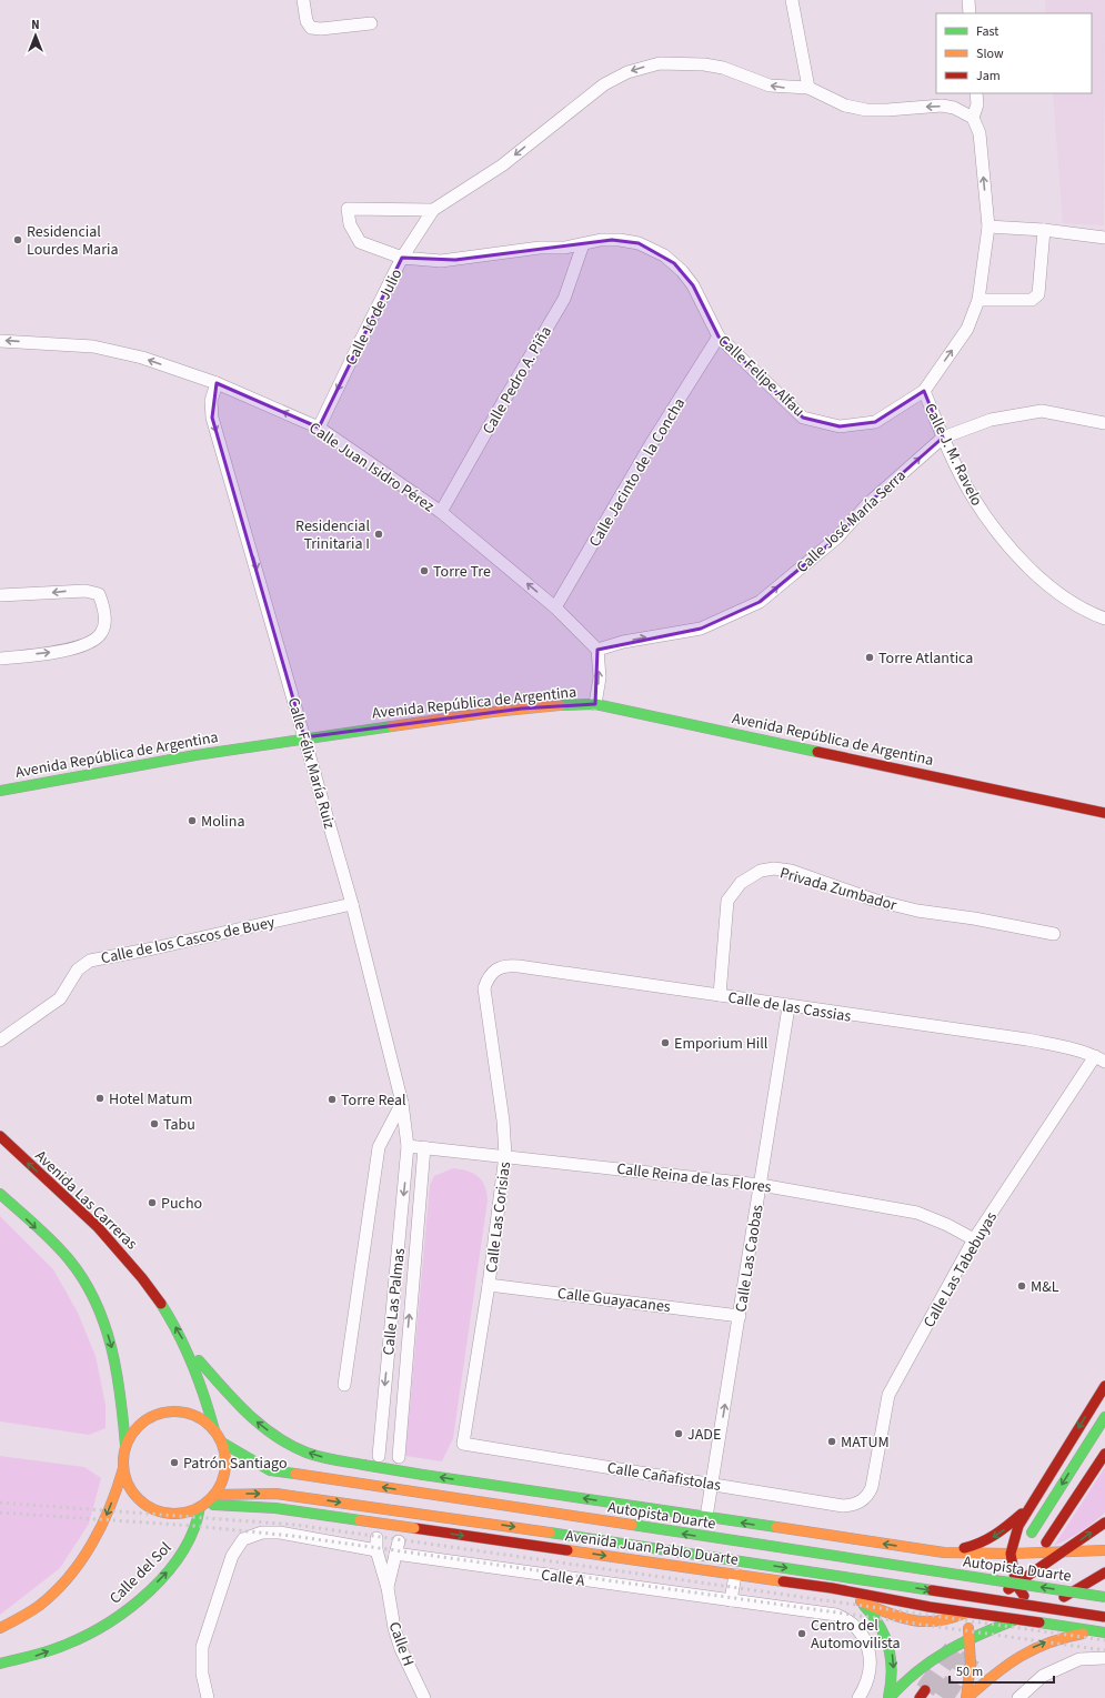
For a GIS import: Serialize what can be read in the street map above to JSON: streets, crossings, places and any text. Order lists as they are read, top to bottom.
{
  "streets": {
    "main road": [
      "Avenida República de Argentina",
      "Avenida Las Carreras",
      "Autopista Duarte",
      "Avenida Juan Pablo Duarte",
      "Calle del Sol"
    ],
    "street": [
      "Calle 16 de Julio",
      "Calle Felipe Alfau",
      "Calle Pedro A. Piña",
      "Calle J. M. Ravelo",
      "Calle Juan Isidro Pérez",
      "Calle Jacinto de la Concha",
      "Calle José María Serra",
      "Calle Félix María Ruiz",
      "Privada Zumbador",
      "Calle de los Cascos de Buey",
      "Calle de las Cassias",
      "Calle Reina de las Flores",
      "Calle Las Corisias",
      "Calle Las Caobas",
      "Calle Las Tabebuyas",
      "Calle Guayacanes",
      "Calle Las Palmas",
      "Calle Cañafistolas",
      "Calle A",
      "Calle H"
    ]
  },
  "crossings": [
    ["Calle 16 de Julio", "Calle Felipe Alfau"],
    ["Calle 16 de Julio", "Calle Juan Isidro Pérez"],
    ["Calle Felipe Alfau", "Calle Pedro A. Piña"],
    ["Calle Felipe Alfau", "Calle J. M. Ravelo"],
    ["Calle Felipe Alfau", "Calle Jacinto de la Concha"],
    ["Calle Pedro A. Piña", "Calle Juan Isidro Pérez"],
    ["Calle J. M. Ravelo", "Calle José María Serra"],
    ["Calle Juan Isidro Pérez", "Calle Jacinto de la Concha"],
    ["Calle Juan Isidro Pérez", "Calle José María Serra"],
    ["Calle Juan Isidro Pérez", "Calle Félix María Ruiz"],
    ["Avenida República de Argentina", "Calle Félix María Ruiz"],
    ["Calle Félix María Ruiz", "Calle de los Cascos de Buey"],
    ["Calle Félix María Ruiz", "Calle Reina de las Flores"],
    ["Calle Félix María Ruiz", "Calle Las Palmas"],
    ["Privada Zumbador", "Calle de las Cassias"],
    ["Calle de las Cassias", "Calle Las Corisias"],
    ["Calle de las Cassias", "Calle Las Caobas"],
    ["Calle de las Cassias", "Calle Las Tabebuyas"],
    ["Calle Reina de las Flores", "Calle Las Corisias"],
    ["Calle Reina de las Flores", "Calle Las Caobas"],
    ["Calle Reina de las Flores", "Calle Las Tabebuyas"],
    ["Calle Reina de las Flores", "Calle Las Palmas"],
    ["Avenida Las Carreras", "Autopista Duarte"],
    ["Avenida Las Carreras", "Avenida Juan Pablo Duarte"],
    ["Avenida Las Carreras", "Calle del Sol"],
    ["Calle Las Corisias", "Calle Guayacanes"],
    ["Calle Las Corisias", "Calle Cañafistolas"],
    ["Calle Las Caobas", "Calle Guayacanes"],
    ["Calle Las Caobas", "Calle Cañafistolas"],
    ["Calle Las Tabebuyas", "Calle Cañafistolas"],
    ["Autopista Duarte", "Avenida Juan Pablo Duarte"],
    ["Autopista Duarte", "Calle del Sol"],
    ["Avenida Juan Pablo Duarte", "Calle del Sol"]
  ],
  "one_way": [
    "Calle 16 de Julio",
    "Calle Juan Isidro Pérez",
    "Calle José María Serra",
    "Calle Félix María Ruiz"
  ],
  "places": [
    "Residencial Lourdes Maria",
    "Residencial Trinitaria I",
    "Torre Tre",
    "Torre Atlantica",
    "Molina",
    "Emporium Hill",
    "Hotel Matum",
    "Torre Real",
    "Tabu",
    "Pucho",
    "M&L",
    "JADE",
    "MATUM",
    "Patrón Santiago",
    "Centro del Automovilista"
  ],
  "legend": ["Fast", "Slow", "Jam"],
  "scale_bar": "50 m",
  "north": "top"
}
